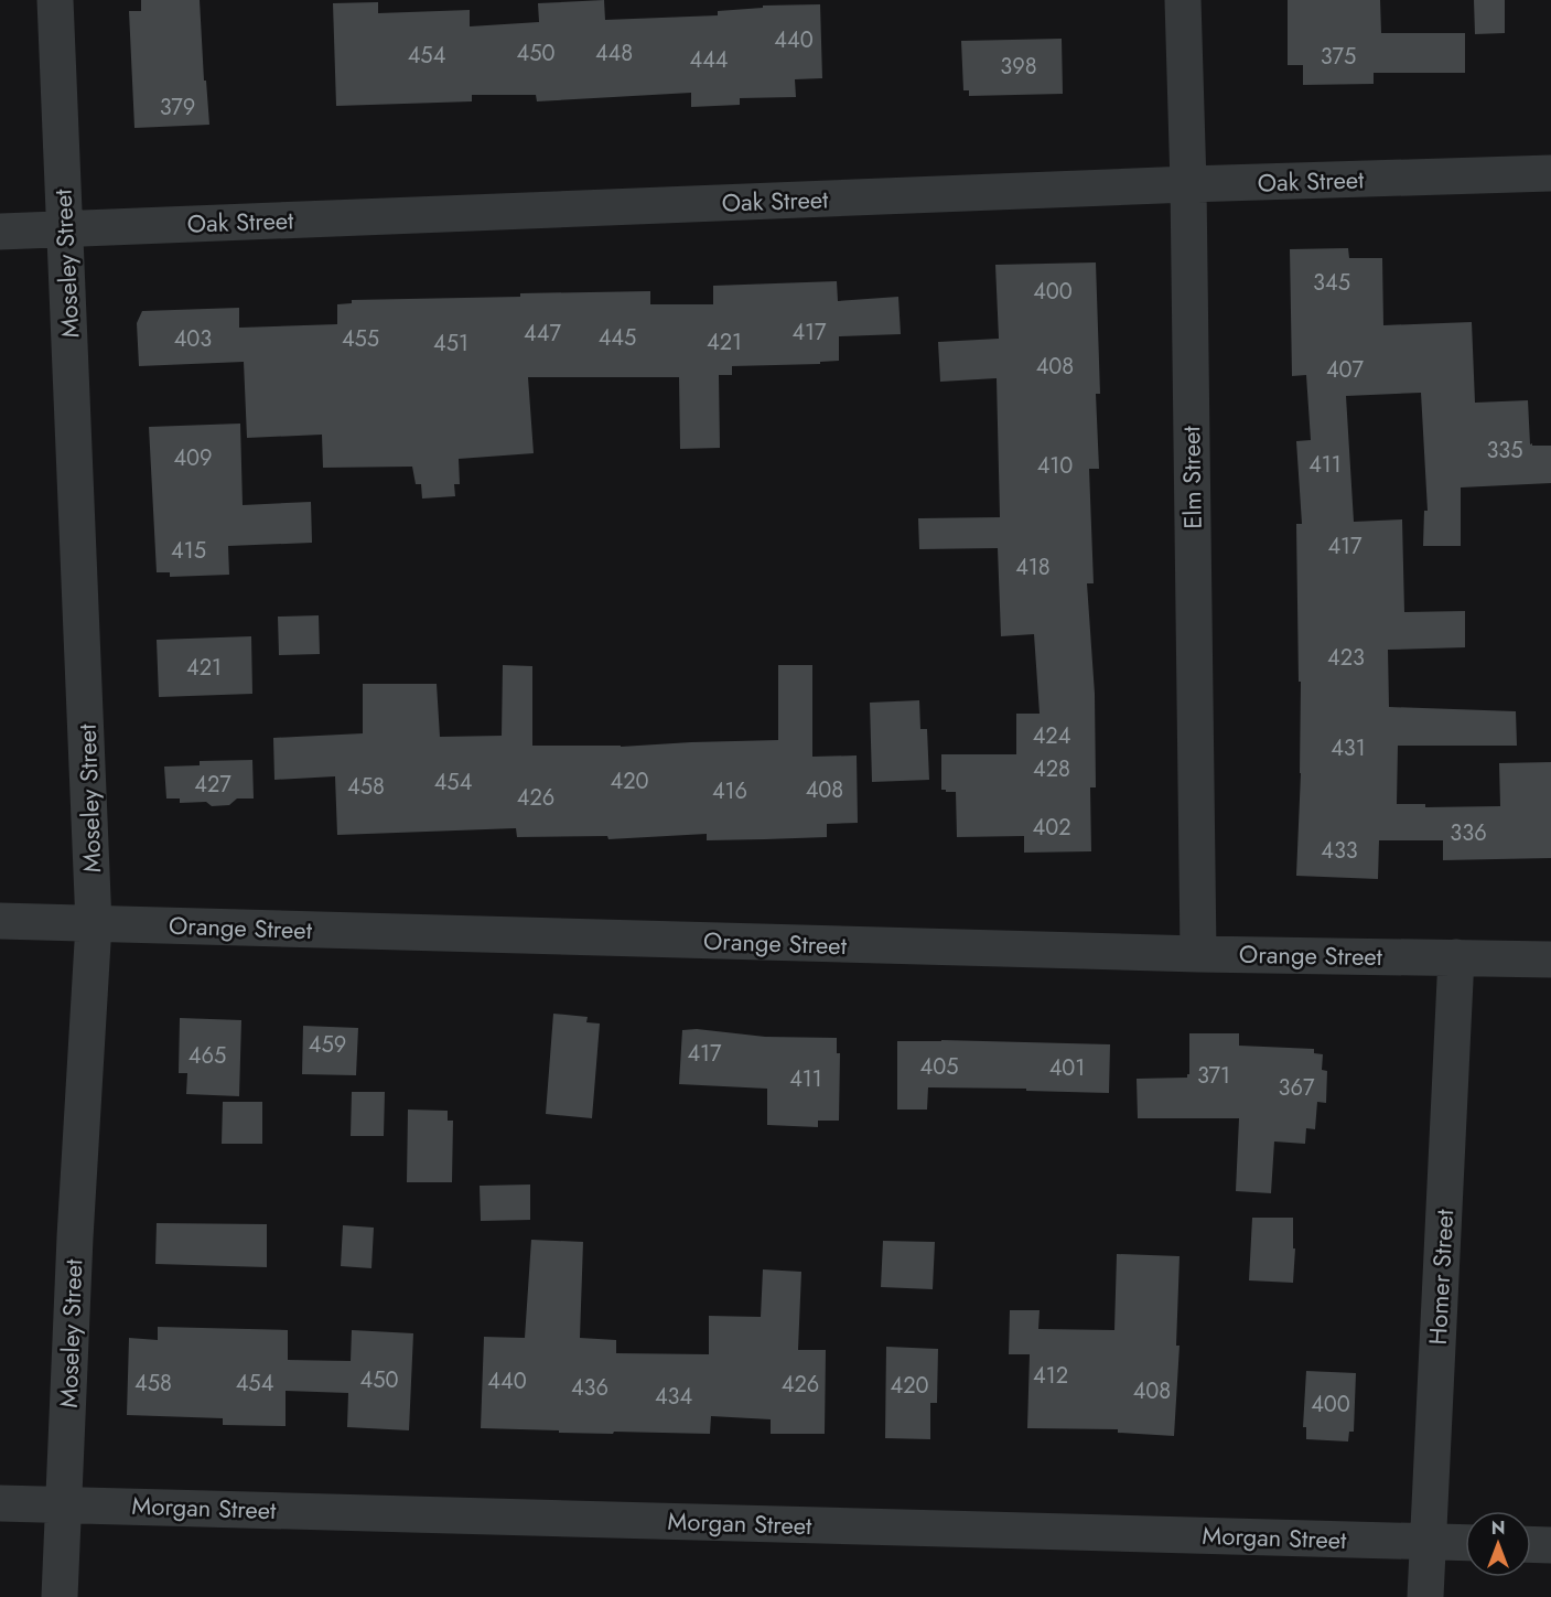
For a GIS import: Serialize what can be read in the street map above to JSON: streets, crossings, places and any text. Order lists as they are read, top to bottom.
{
  "streets": {
    "street": [
      "Oak Street",
      "Moseley Street",
      "Elm Street",
      "Orange Street",
      "Homer Street",
      "Morgan Street"
    ]
  },
  "crossings": [
    ["Oak Street", "Moseley Street"],
    ["Oak Street", "Elm Street"],
    ["Moseley Street", "Orange Street"],
    ["Moseley Street", "Morgan Street"],
    ["Elm Street", "Orange Street"],
    ["Orange Street", "Homer Street"],
    ["Homer Street", "Morgan Street"]
  ],
  "house_numbers": [
    "440",
    "450",
    "448",
    "454",
    "375",
    "444",
    "398",
    "379",
    "345",
    "400",
    "417",
    "447",
    "445",
    "403",
    "455",
    "421",
    "451",
    "408",
    "407",
    "335",
    "409",
    "411",
    "410",
    "417",
    "415",
    "418",
    "423",
    "421",
    "424",
    "431",
    "428",
    "420",
    "454",
    "427",
    "458",
    "408",
    "416",
    "426",
    "402",
    "336",
    "433",
    "459",
    "417",
    "465",
    "405",
    "401",
    "371",
    "411",
    "367",
    "412",
    "450",
    "440",
    "458",
    "454",
    "426",
    "420",
    "436",
    "408",
    "434",
    "400"
  ],
  "north": "top"
}
